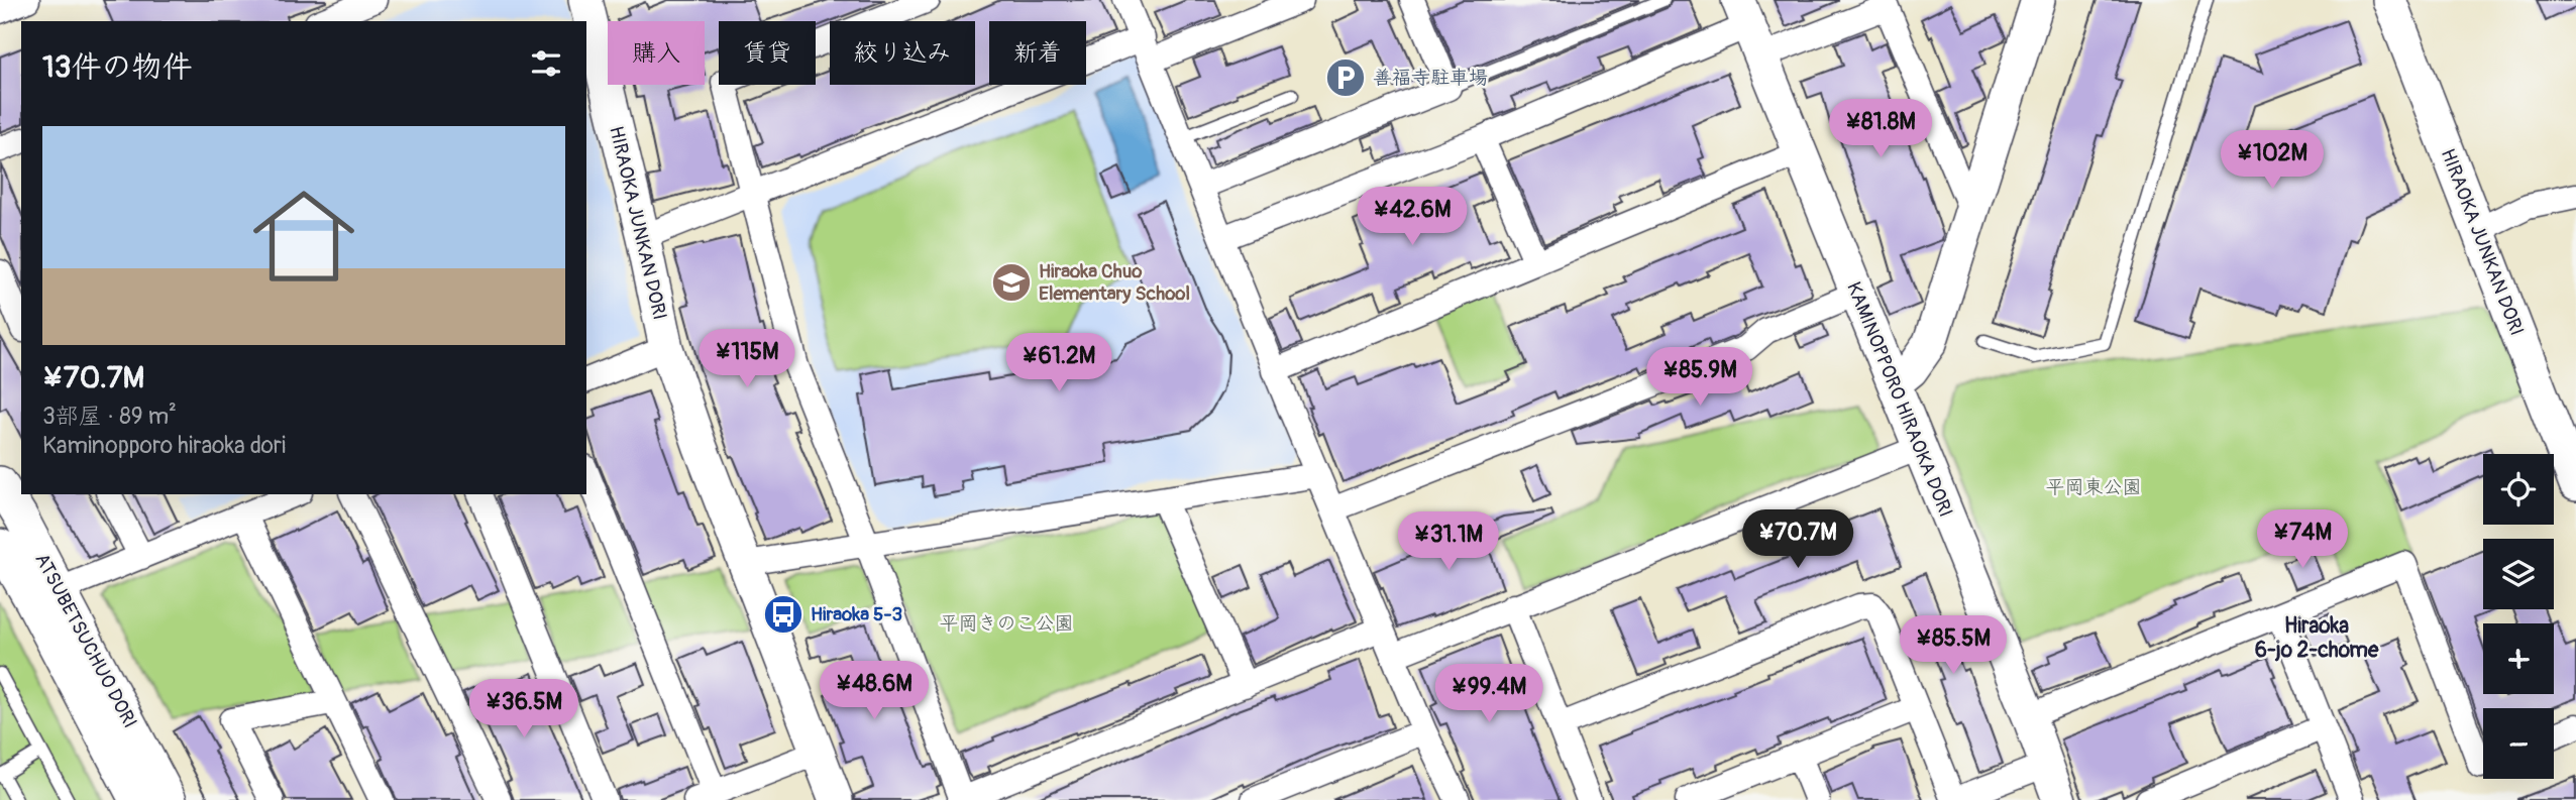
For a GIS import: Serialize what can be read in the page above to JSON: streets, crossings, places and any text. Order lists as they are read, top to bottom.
{
  "streets": {
    "street": ["HIRAOKA JUNKAN DORI", "KAMINOPPORO HIRAOKA DORI", "ATSUBETSUCHUO DORI"]
  },
  "districts": ["Hiraoka 6-jo 2-chome"],
  "parks": ["平岡東公園", "平岡きのこ公園"],
  "places": {
    "parking": ["善福寺駐車場"],
    "school or university": ["Hiraoka Chuo Elementary School"],
    "bus stop": ["Hiraoka 5-3"]
  },
  "page": {
    "chip": [
      "購入",
      "賃貸",
      "絞り込み",
      "新着"
    ],
    "heading": "13件の物件",
    "price": [
      "¥81.8M",
      "¥102M",
      "¥42.6M",
      "¥115M",
      "¥61.2M",
      "¥85.9M",
      "¥70.7M",
      "¥74M",
      "¥31.1M",
      "¥85.5M",
      "¥48.6M",
      "¥99.4M",
      "¥36.5M"
    ],
    "list": [
      {
        "name": "¥70.7M",
        "note": "3部屋 · 89 m² · Kaminopporo hiraoka dori"
      }
    ],
    "map_buttons": ["+", "−"]
  }
}
